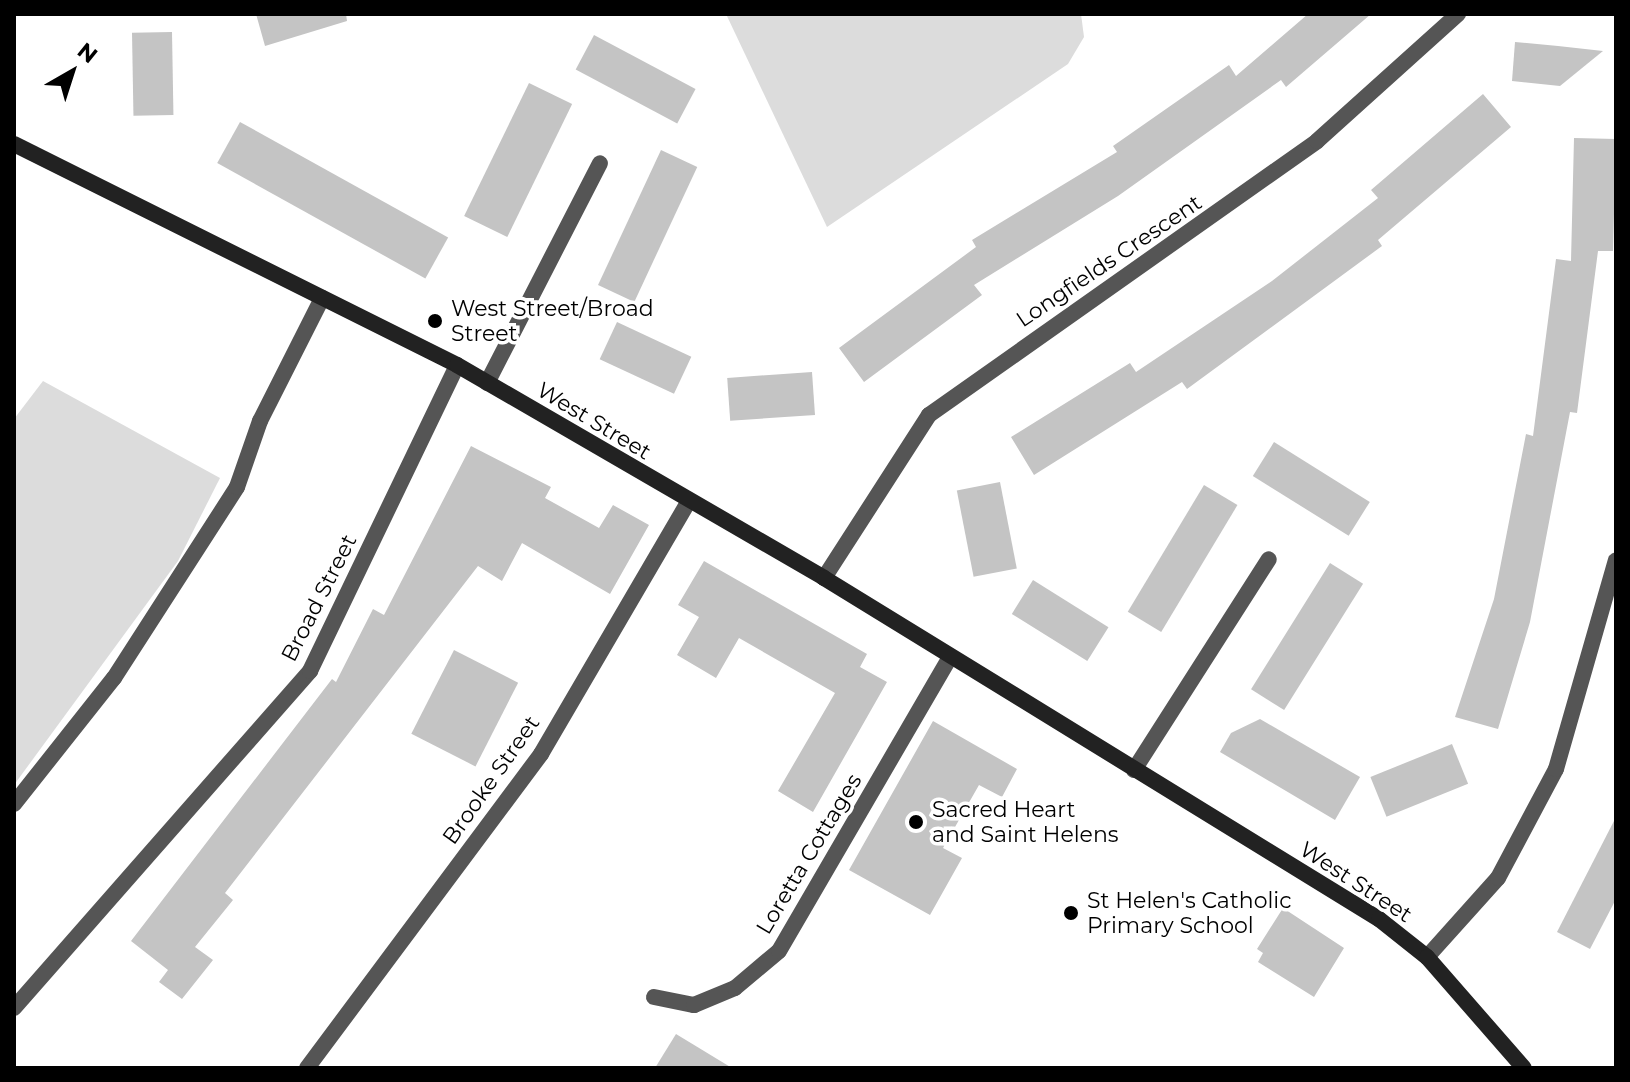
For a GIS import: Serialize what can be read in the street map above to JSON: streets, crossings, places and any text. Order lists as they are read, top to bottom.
{
  "streets": {
    "main road": ["West Street"],
    "street": [
      "Longfields Crescent",
      "Broad Street",
      "Brooke Street",
      "Loretta Cottages"
    ]
  },
  "crossings": [
    ["Longfields Crescent", "West Street"],
    ["West Street", "Broad Street"],
    ["West Street", "Brooke Street"],
    ["West Street", "Loretta Cottages"]
  ],
  "places": ["West Street/Broad Street", "Sacred Heart and Saint Helens", "St Helen's Catholic Primary School"],
  "north": "top right"
}
